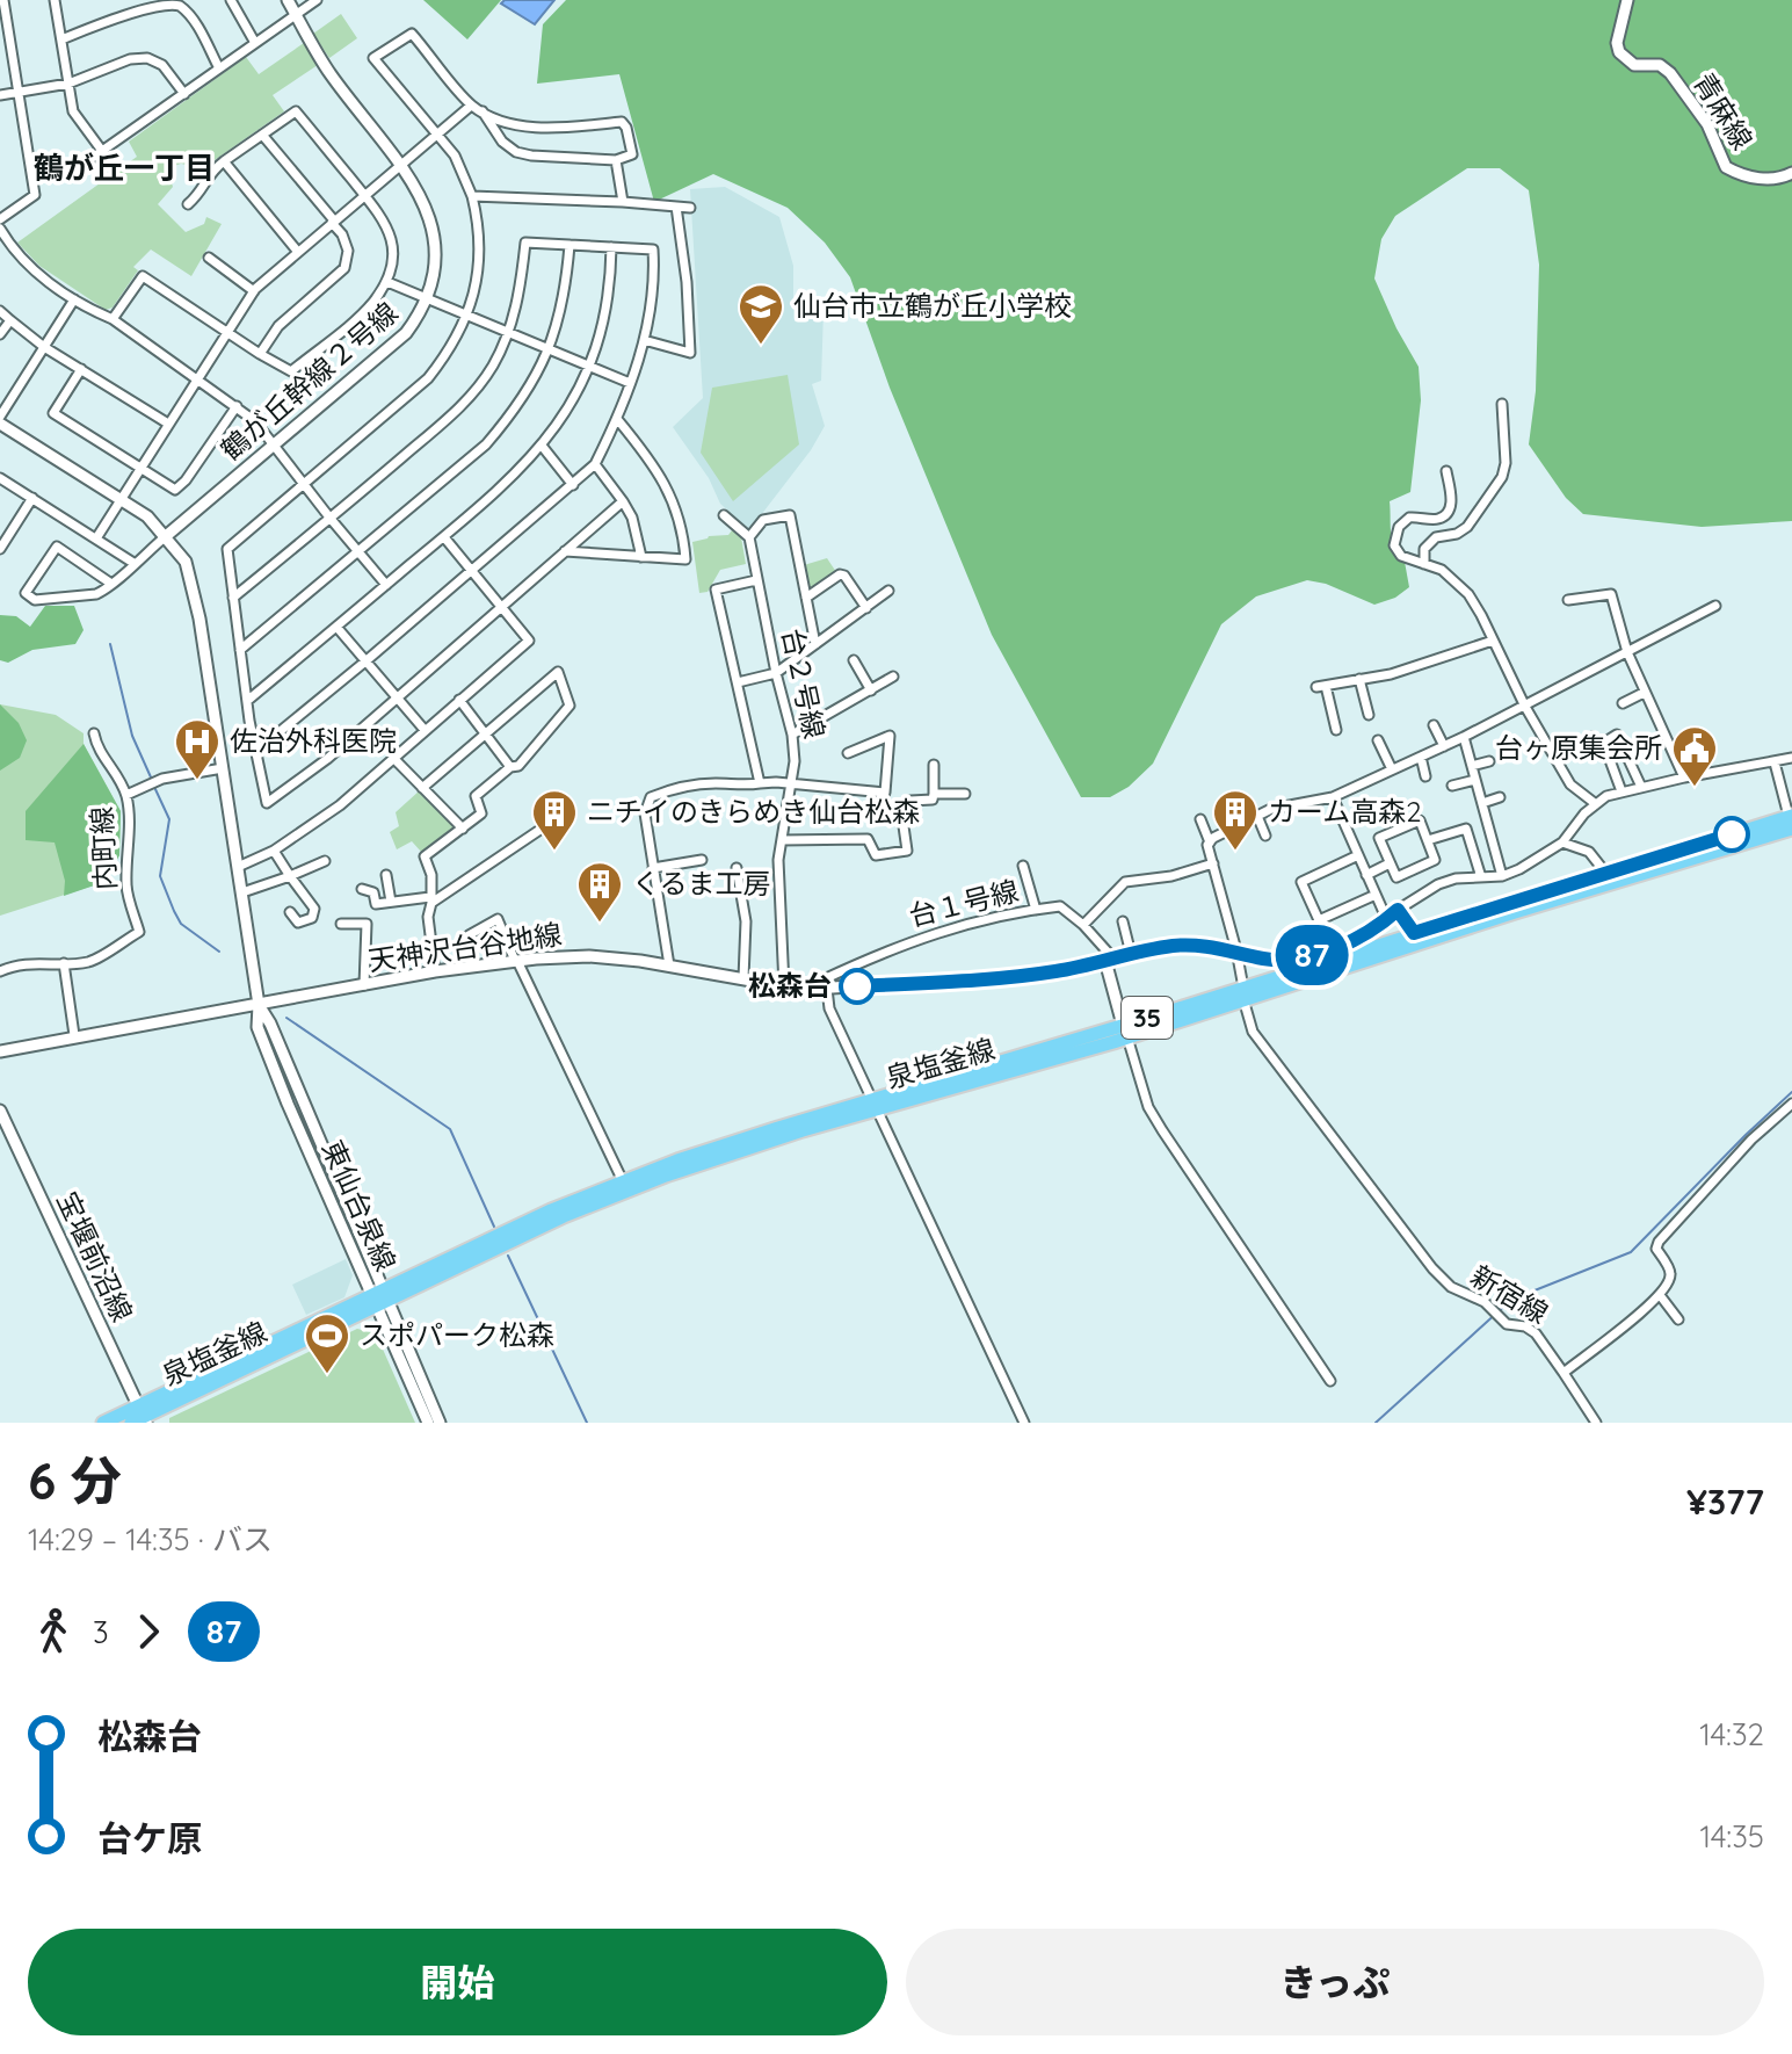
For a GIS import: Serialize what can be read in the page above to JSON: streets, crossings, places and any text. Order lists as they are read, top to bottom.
{
  "streets": {
    "main road": ["35", "泉塩釜線"],
    "street": [
      "青麻線",
      "鶴が丘幹線２号線",
      "台２号線",
      "内町線",
      "台１号線",
      "天神沢台谷地線",
      "東仙台泉線",
      "宝堰前沼線",
      "新宿線"
    ]
  },
  "crossings": [
    ["鶴が丘幹線２号線", "東仙台泉線"],
    ["台２号線", "天神沢台谷地線"],
    ["台１号線", "天神沢台谷地線"],
    ["天神沢台谷地線", "東仙台泉線"],
    ["35", "泉塩釜線"],
    ["35", "東仙台泉線"],
    ["35", "宝堰前沼線"],
    ["泉塩釜線", "東仙台泉線"],
    ["泉塩釜線", "新宿線"]
  ],
  "districts": ["鶴が丘一丁目"],
  "places": {
    "school or university": ["仙台市立鶴が丘小学校"],
    "hospital": ["佐治外科医院"],
    "public building": ["台ヶ原集会所"],
    "building": ["ニチイのきらめき仙台松森", "カーム高森2", "くるま工房"],
    "other": ["松森台"],
    "sports": ["スポパーク松森"]
  },
  "lines": ["bus line 87"],
  "page": {
    "on_map": "87",
    "heading": ["6 分", "14:29 – 14:35 · バス", "¥377"],
    "legs": ["3", "87"],
    "list": [
      {
        "name": "松森台",
        "value": "14:32"
      },
      {
        "name": "台ケ原",
        "value": "14:35"
      }
    ],
    "buttons": ["開始", "きっぷ"]
  }
}
